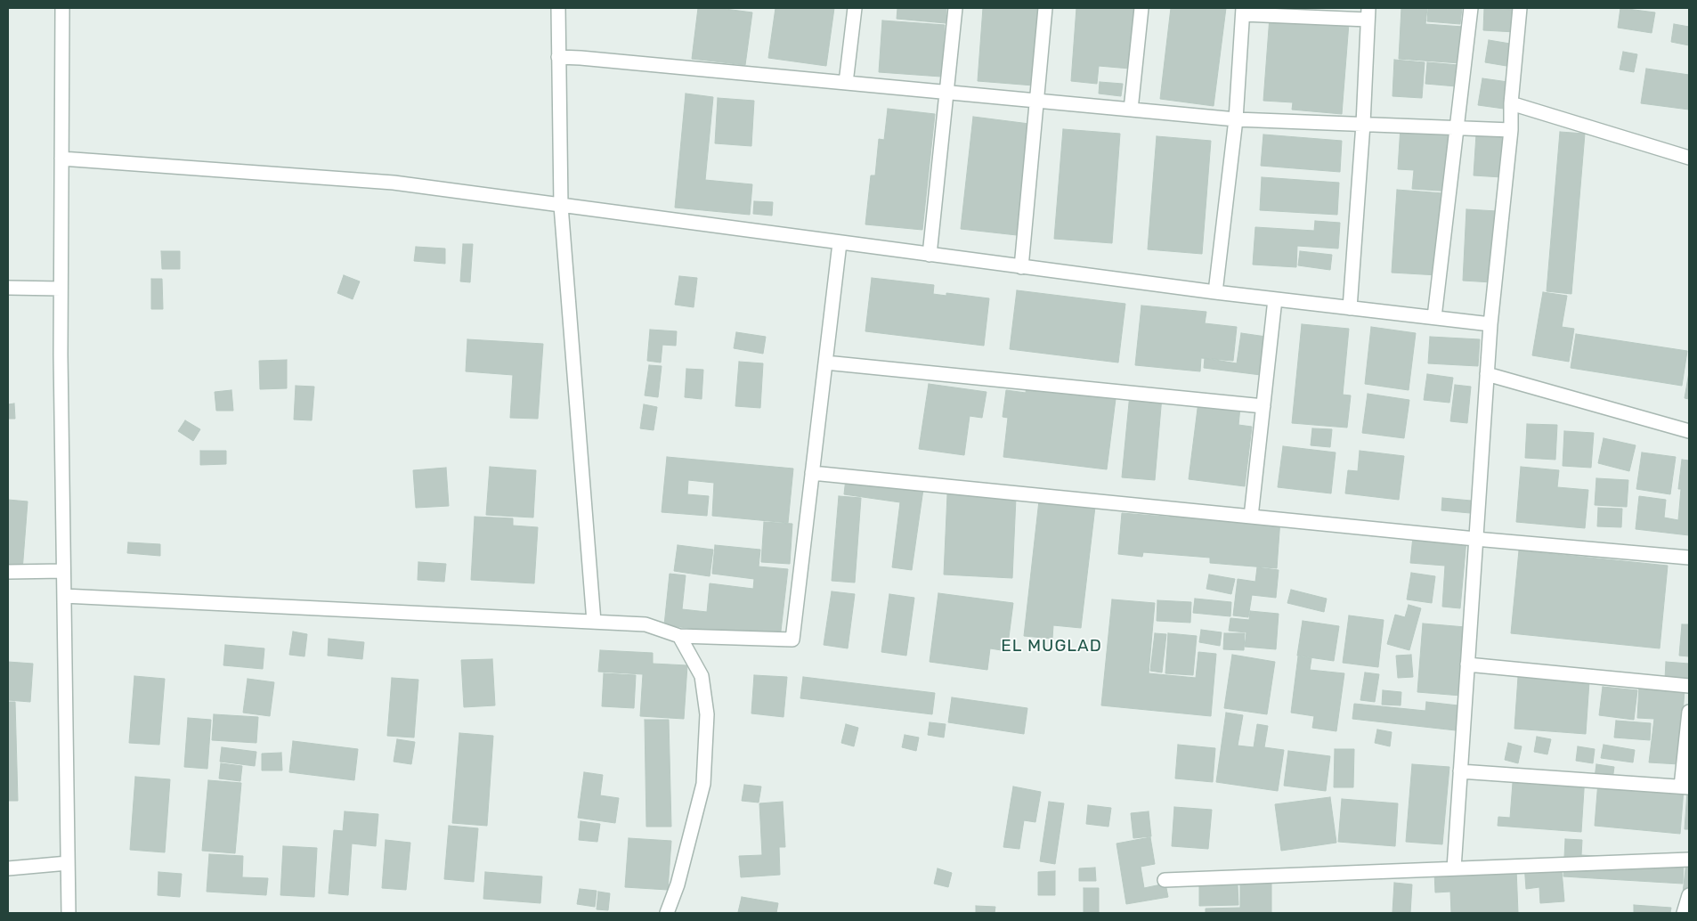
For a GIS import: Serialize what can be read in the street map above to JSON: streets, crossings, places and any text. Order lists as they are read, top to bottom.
{
  "districts": ["EL MUGLAD"]
}
